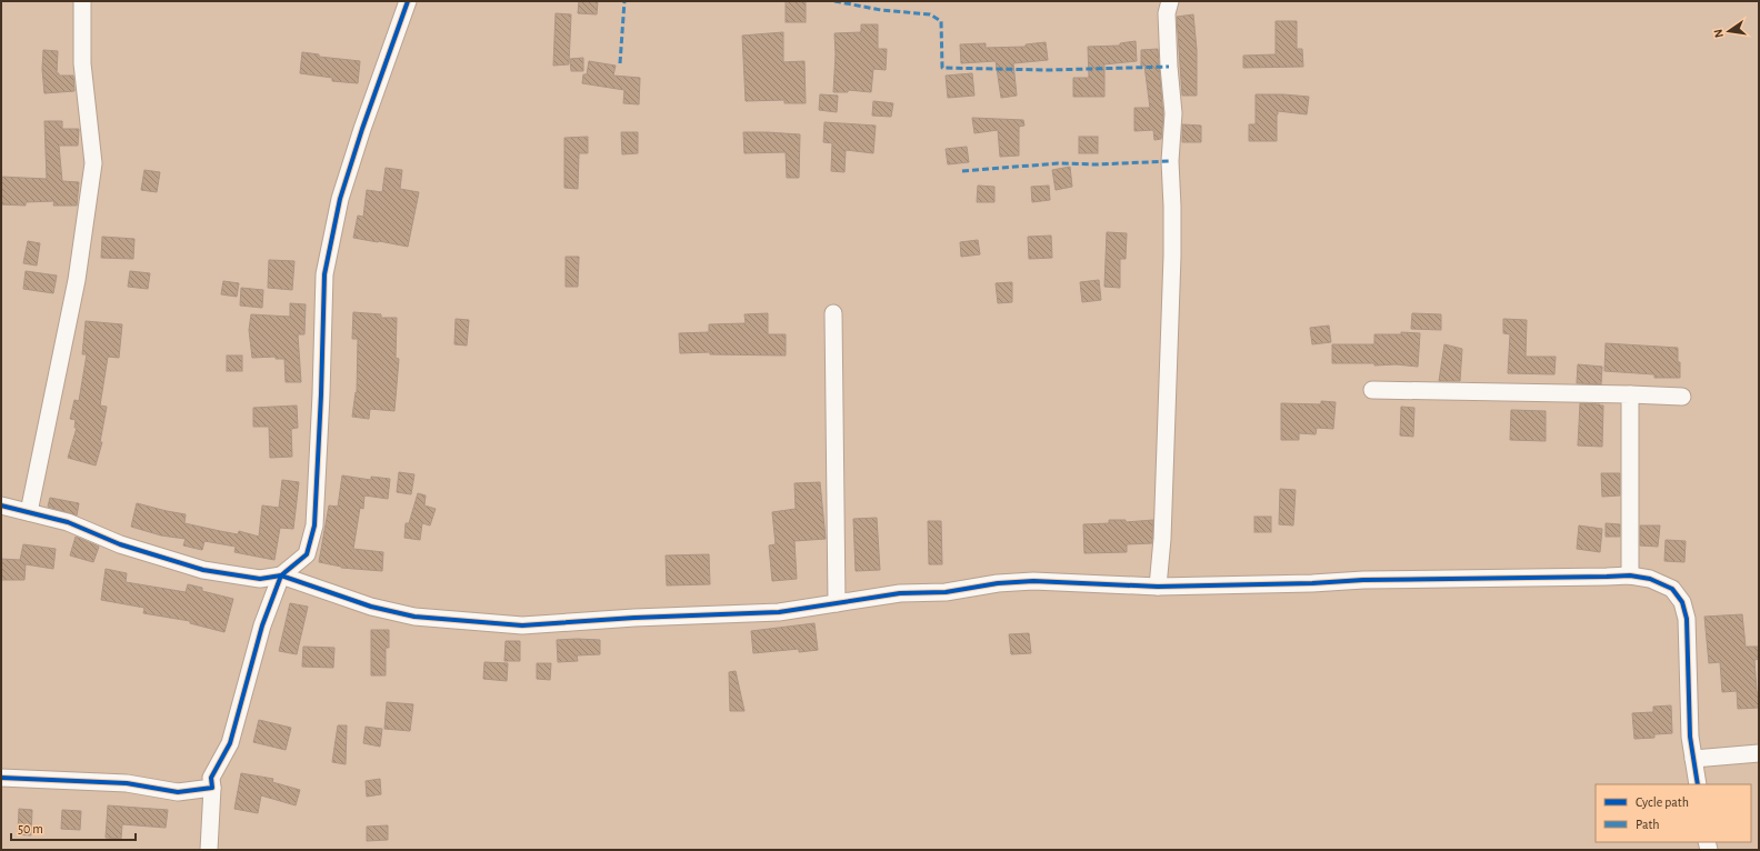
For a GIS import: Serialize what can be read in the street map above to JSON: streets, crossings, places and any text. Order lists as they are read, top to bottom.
{
  "legend": ["Cycle path", "Path"],
  "scale_bar": "50 m",
  "north": "left"
}
